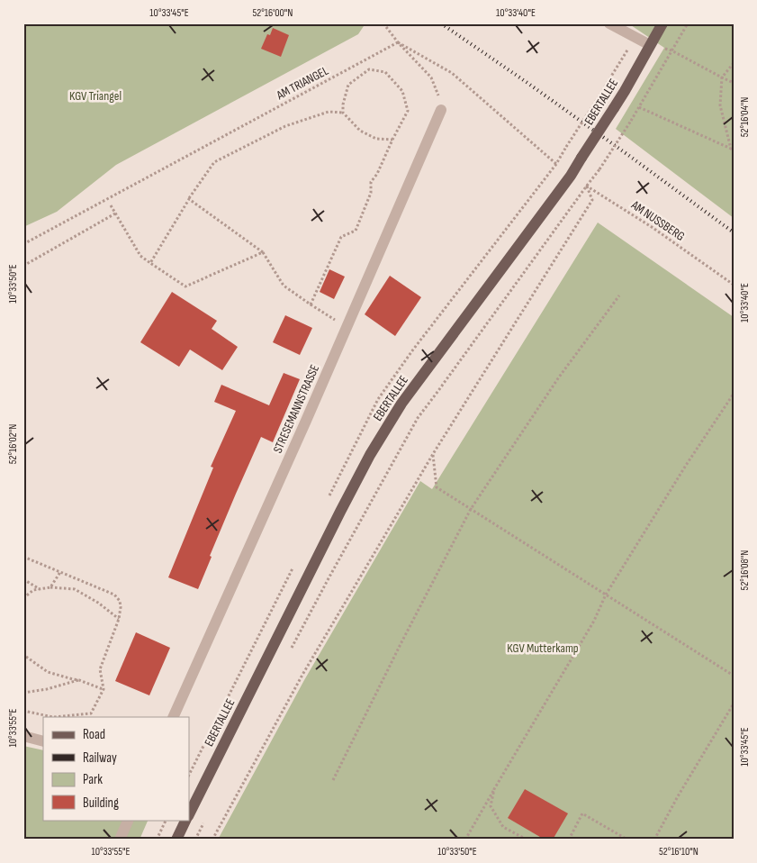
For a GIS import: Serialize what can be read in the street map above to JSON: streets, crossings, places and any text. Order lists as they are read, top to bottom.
{
  "streets": {
    "main road": ["EBERTALLEE"],
    "street": ["STRESEMANNSTRASSE"],
    "path": ["AM TRIANGEL", "AM NUSSBERG"]
  },
  "crossings": [
    ["EBERTALLEE", "AM NUSSBERG"]
  ],
  "parks": ["KGV Triangel", "KGV Mutterkamp"],
  "legend": [
    "Road",
    "Railway",
    "Park",
    "Building"
  ],
  "coordinates": [
    "10°33'45\"E",
    "52°16'00\"N",
    "10°33'40\"E",
    "52°16'04\"N",
    "10°33'50\"E",
    "52°16'02\"N",
    "52°16'08\"N",
    "10°33'55\"E",
    "52°16'10\"N"
  ]
}
